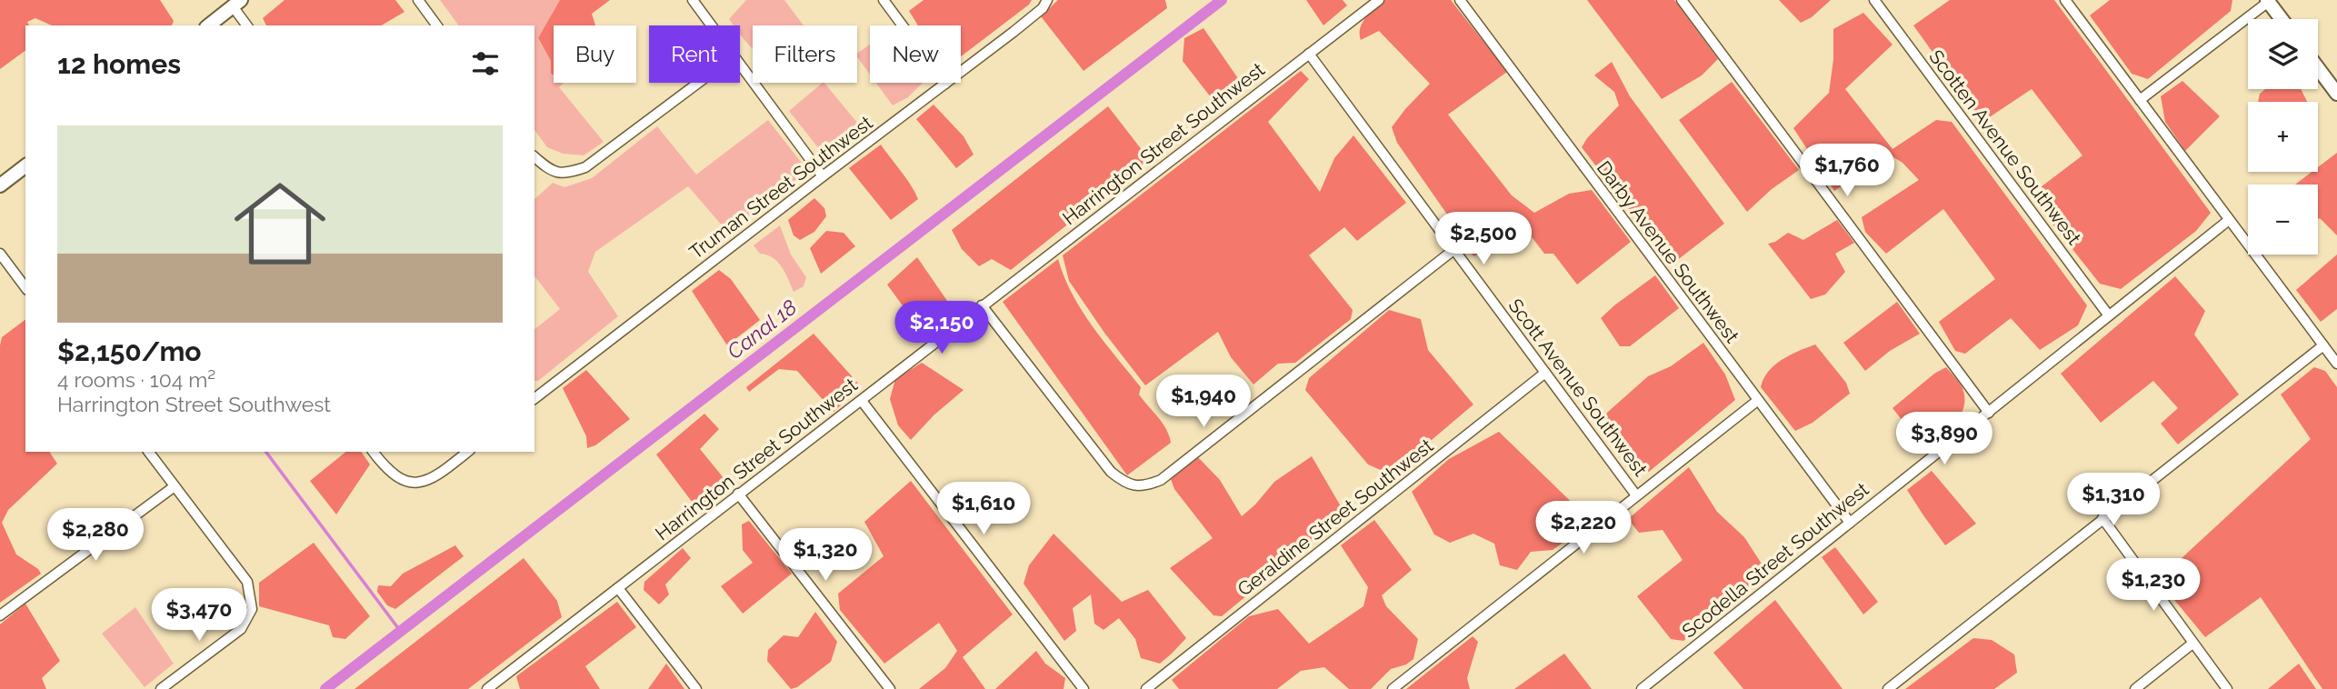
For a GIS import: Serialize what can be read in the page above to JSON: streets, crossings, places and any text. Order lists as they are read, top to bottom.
{
  "streets": {
    "street": [
      "Harrington Street Southwest",
      "Scotten Avenue Southwest",
      "Truman Street Southwest",
      "Darby Avenue Southwest",
      "Scott Avenue Southwest",
      "Geraldine Street Southwest",
      "Scodella Street Southwest"
    ]
  },
  "crossings": [
    ["Harrington Street Southwest", "Scott Avenue Southwest"],
    ["Scotten Avenue Southwest", "Scodella Street Southwest"],
    ["Darby Avenue Southwest", "Scodella Street Southwest"],
    ["Scott Avenue Southwest", "Geraldine Street Southwest"]
  ],
  "water": ["Canal 18"],
  "page": {
    "map_buttons": ["+", "−"],
    "chip": [
      "Buy",
      "Rent",
      "Filters",
      "New"
    ],
    "heading": "12 homes",
    "list": [
      {
        "name": "$2,150/mo",
        "note": "4 rooms · 104 m² · Harrington Street Southwest"
      }
    ],
    "price": [
      "$1,760",
      "$2,500",
      "$2,150",
      "$1,940",
      "$3,890",
      "$1,310",
      "$1,610",
      "$2,220",
      "$2,280",
      "$1,320",
      "$1,230",
      "$3,470"
    ]
  }
}
